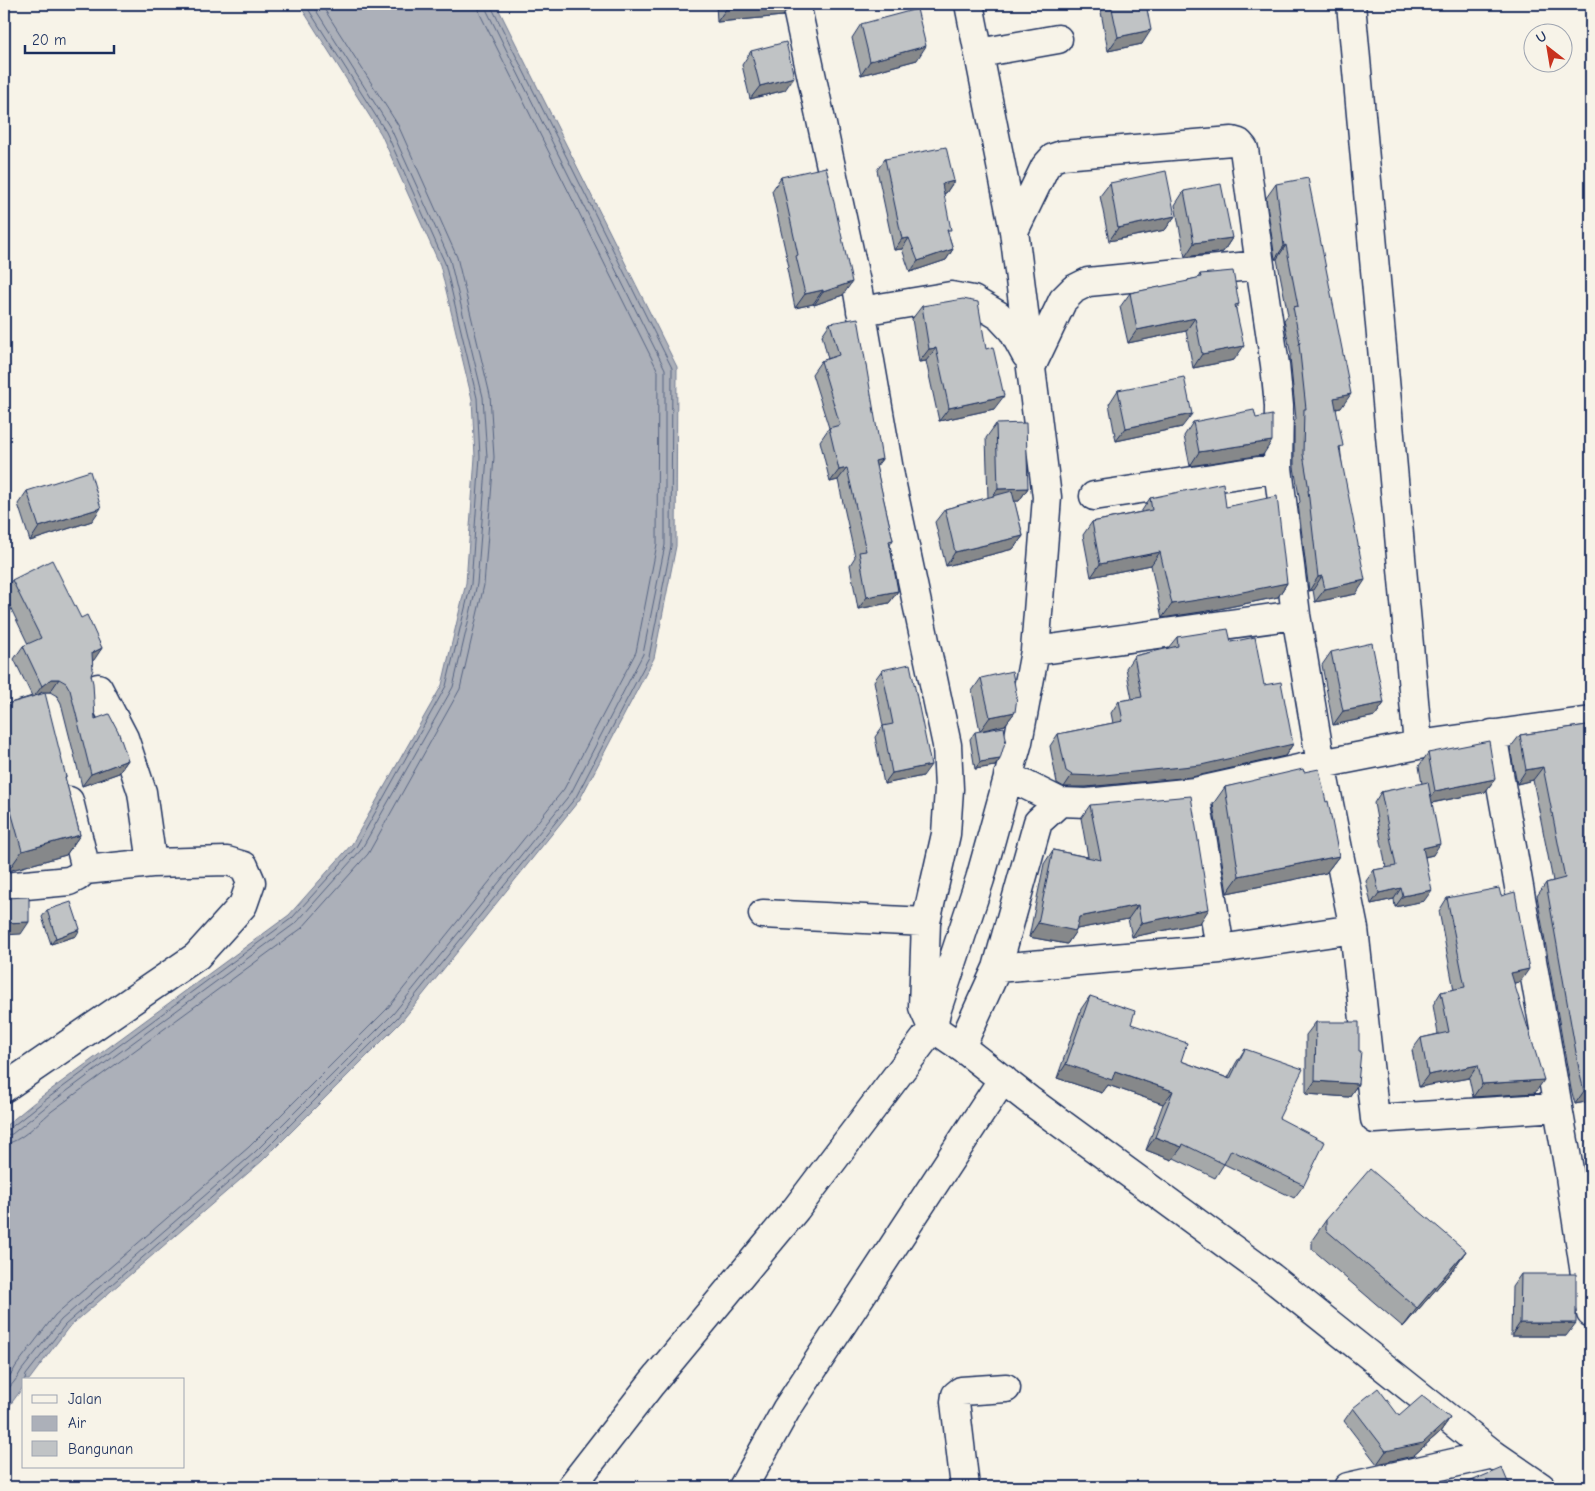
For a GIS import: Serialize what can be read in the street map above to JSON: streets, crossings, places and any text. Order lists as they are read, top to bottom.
{
  "legend": ["Jalan", "Air", "Bangunan"],
  "scale_bar": "20 m",
  "north": "top left"
}
